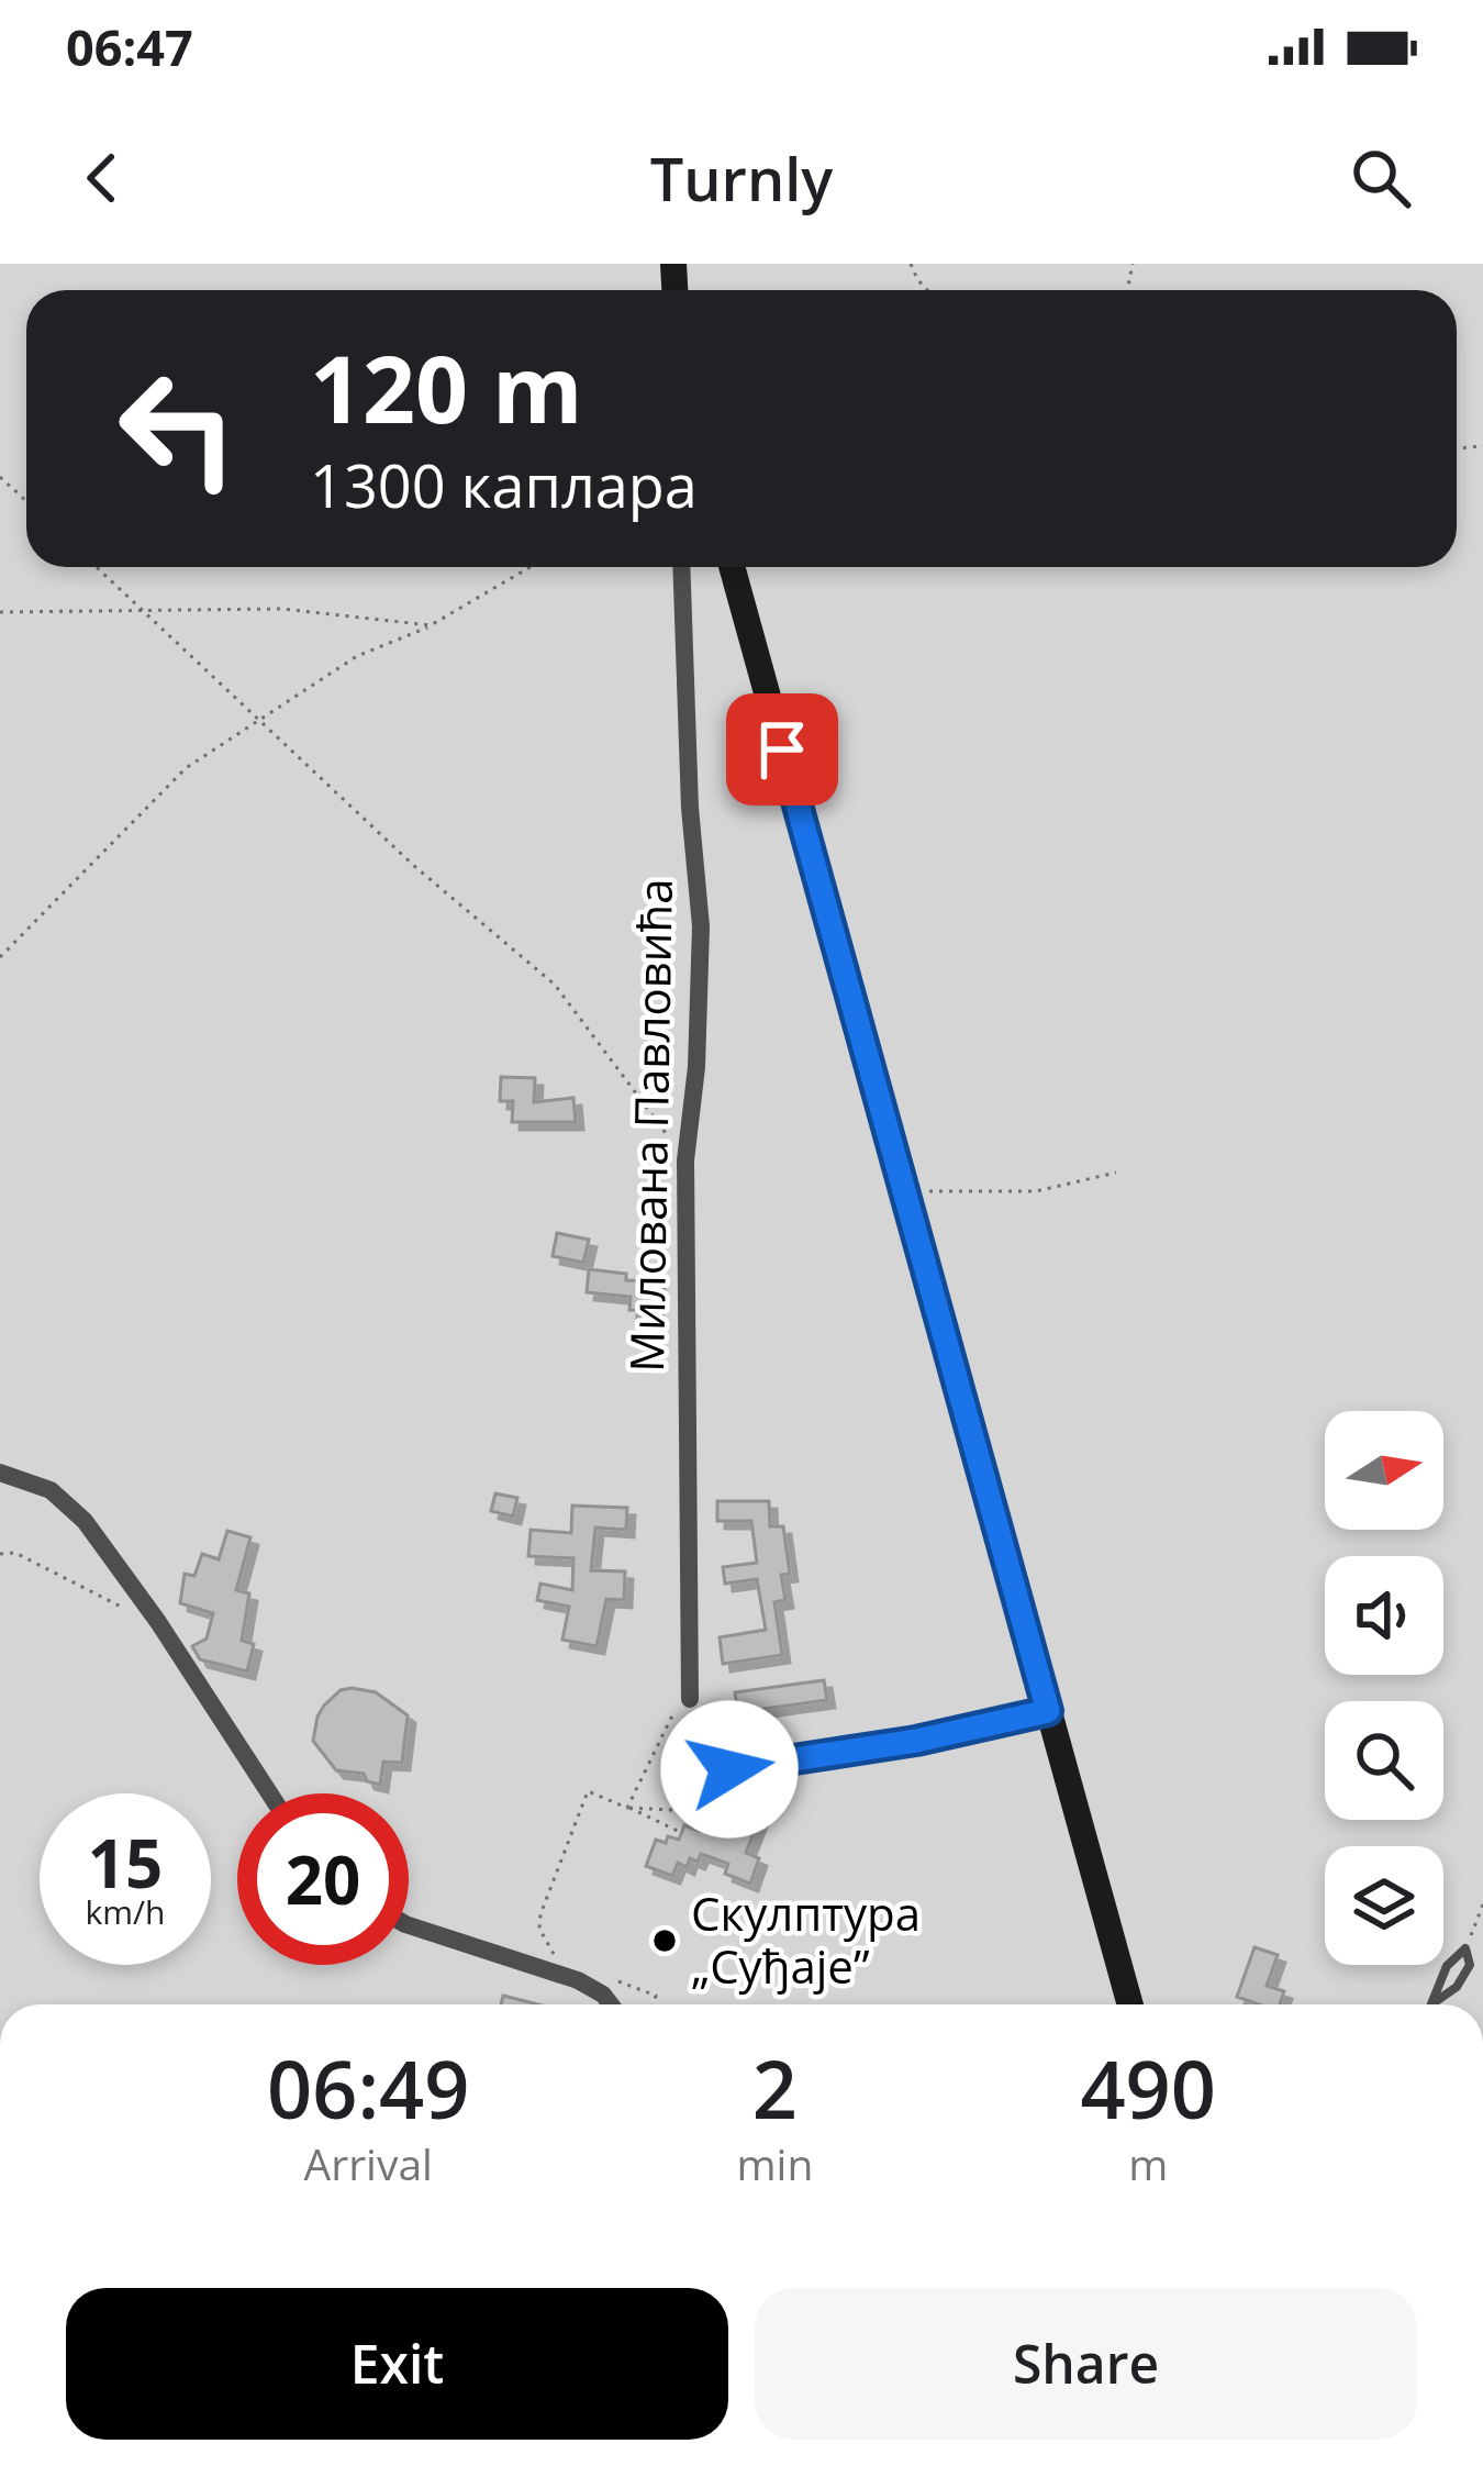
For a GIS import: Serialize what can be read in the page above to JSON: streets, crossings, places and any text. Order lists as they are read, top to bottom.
{
  "streets": {
    "street": ["Милована Павловића"]
  },
  "places": ["Скулптура „Суђаје”"],
  "north": "right",
  "page": {
    "status": "06:47",
    "header": "Turnly",
    "turn": ["120 m", "1300 каплара"],
    "speed": "15 km/h",
    "limit": "20",
    "eta": [
      "06:49",
      "Arrival",
      "2",
      "min",
      "490",
      "m"
    ],
    "buttons": ["Exit", "Share"]
  }
}
